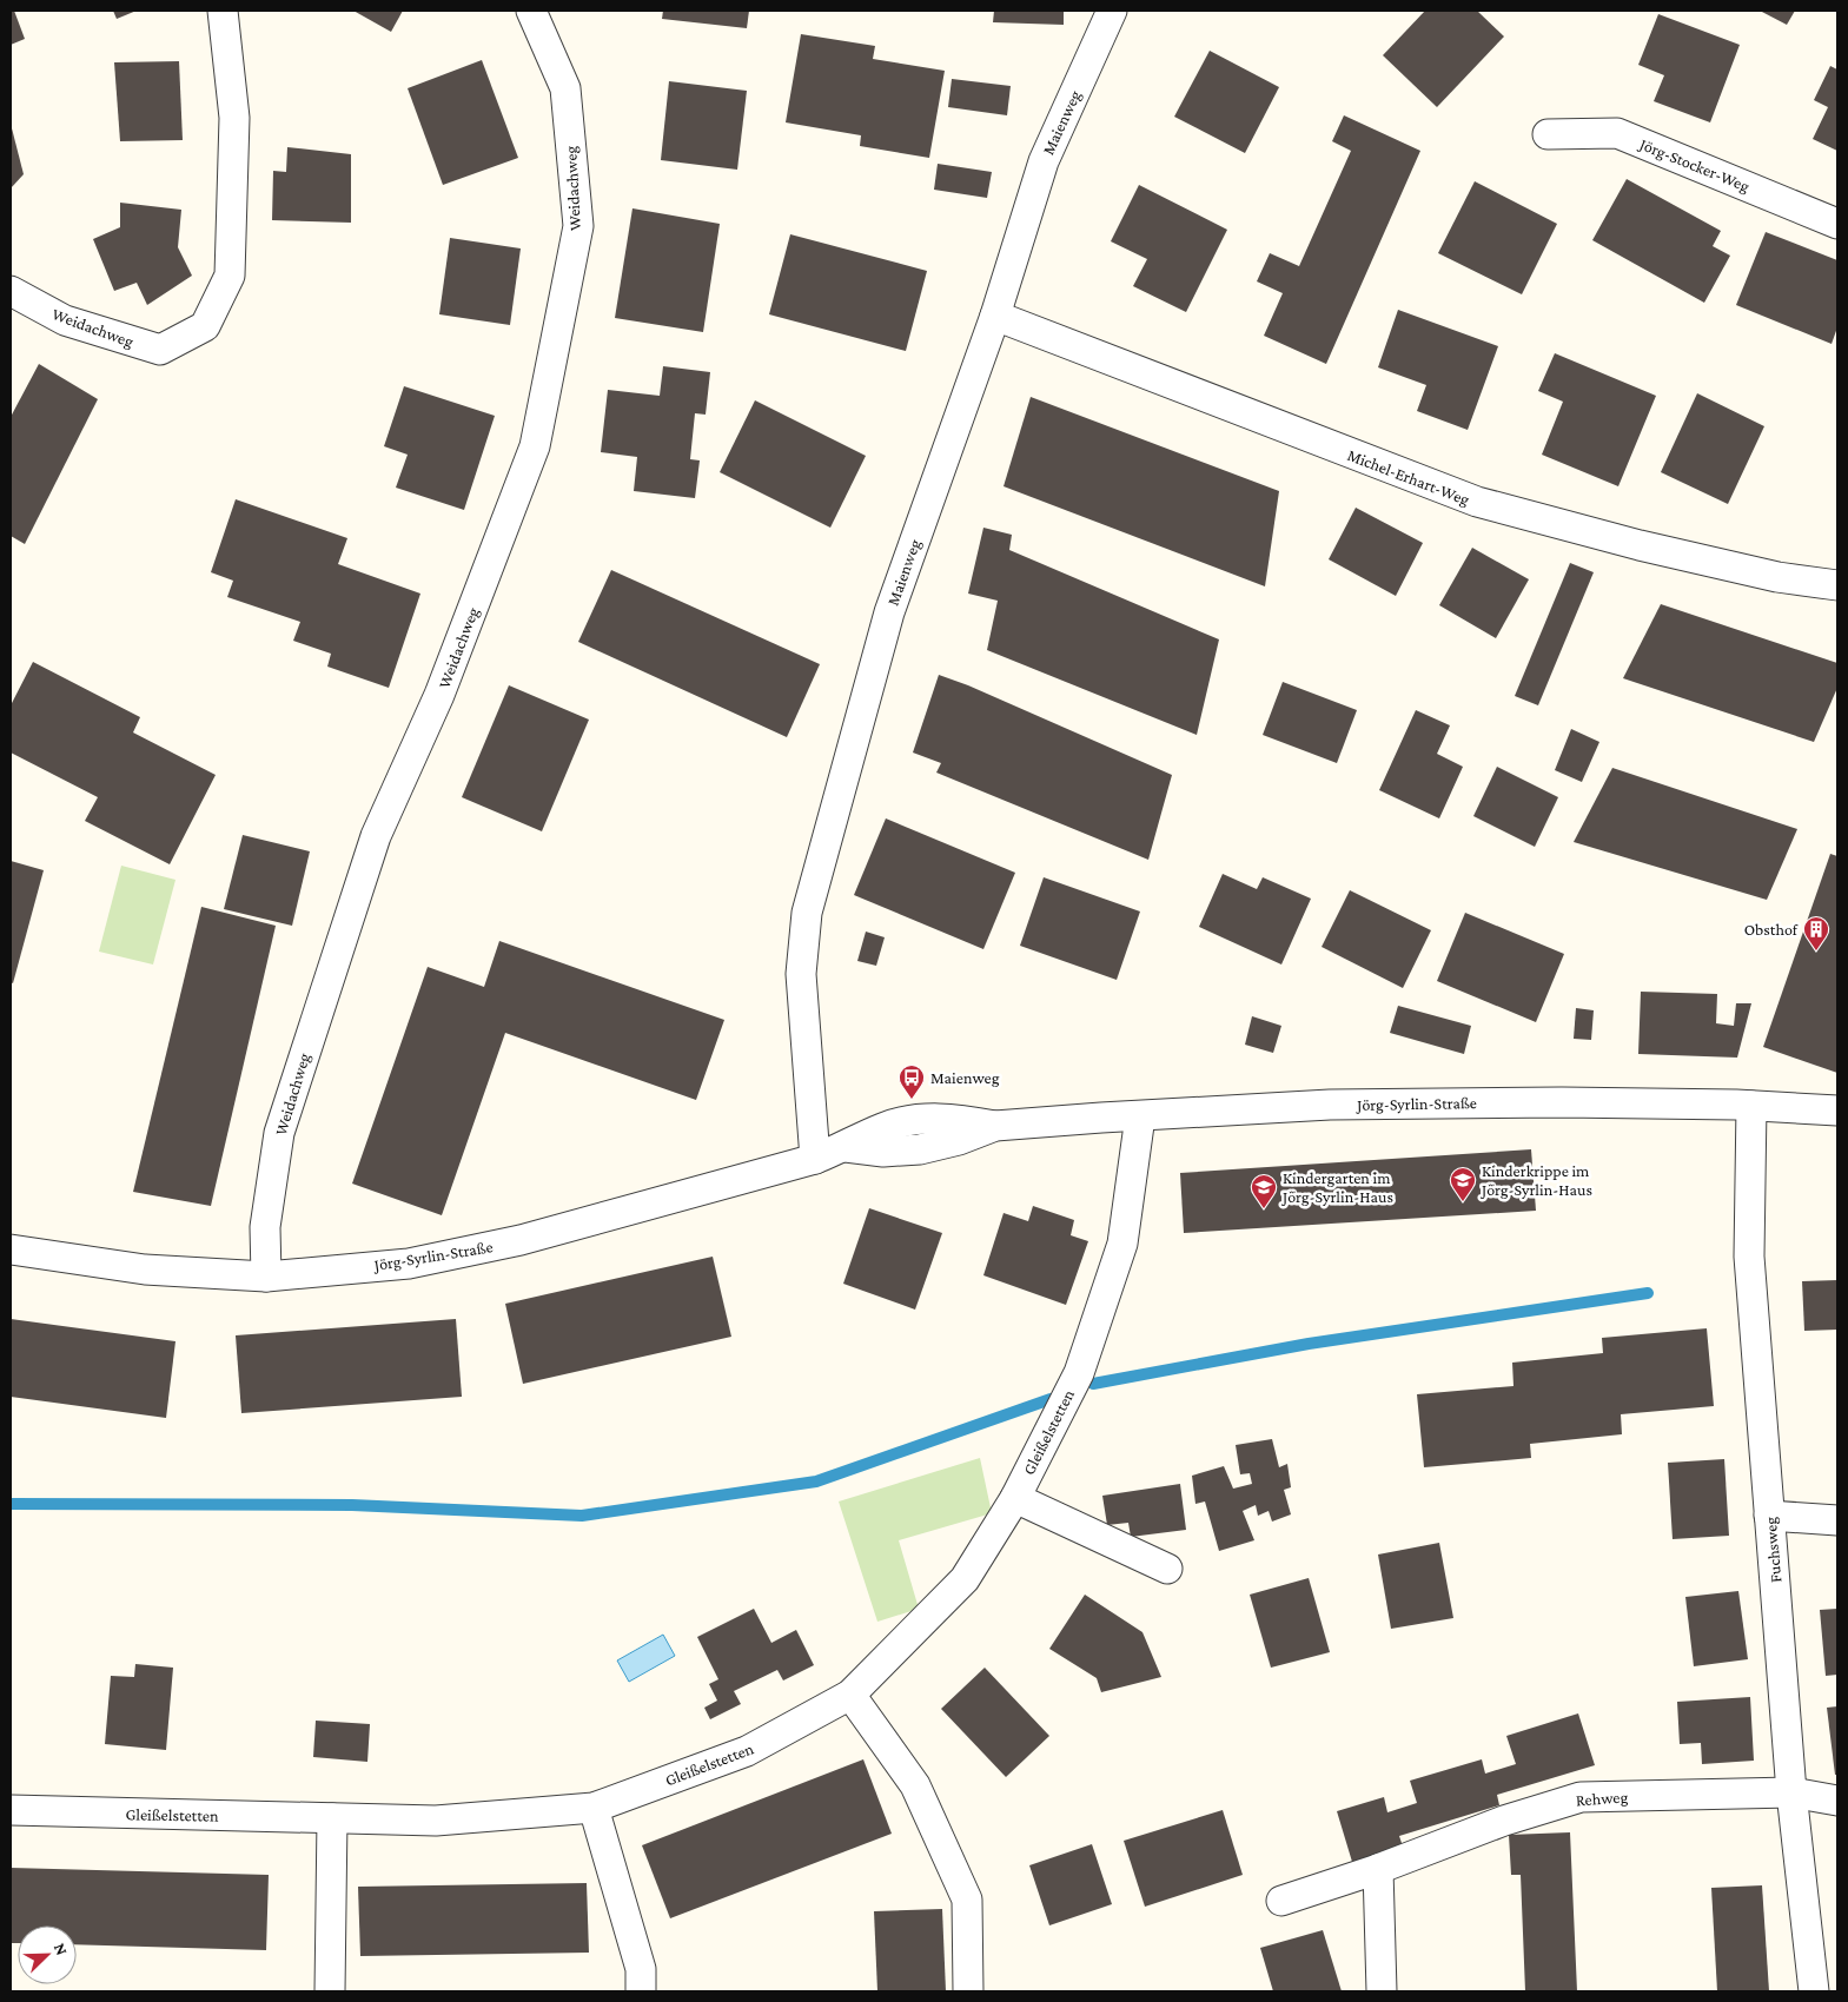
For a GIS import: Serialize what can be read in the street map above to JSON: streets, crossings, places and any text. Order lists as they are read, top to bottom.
{
  "streets": {
    "street": [
      "Maienweg",
      "Jörg-Stocker-Weg",
      "Weidachweg",
      "Michel-Erhart-Weg",
      "Jörg-Syrlin-Straße",
      "Gleißelstetten",
      "Fuchsweg",
      "Rehweg"
    ]
  },
  "crossings": [
    ["Maienweg", "Michel-Erhart-Weg"],
    ["Maienweg", "Jörg-Syrlin-Straße"],
    ["Weidachweg", "Jörg-Syrlin-Straße"],
    ["Jörg-Syrlin-Straße", "Gleißelstetten"],
    ["Jörg-Syrlin-Straße", "Fuchsweg"],
    ["Fuchsweg", "Rehweg"]
  ],
  "places": {
    "building": ["Obsthof"],
    "bus stop": ["Maienweg"],
    "school or university": ["Kinderkrippe im Jörg-Syrlin-Haus", "Kindergarten im Jörg-Syrlin-Haus"]
  },
  "north": "top right"
}
